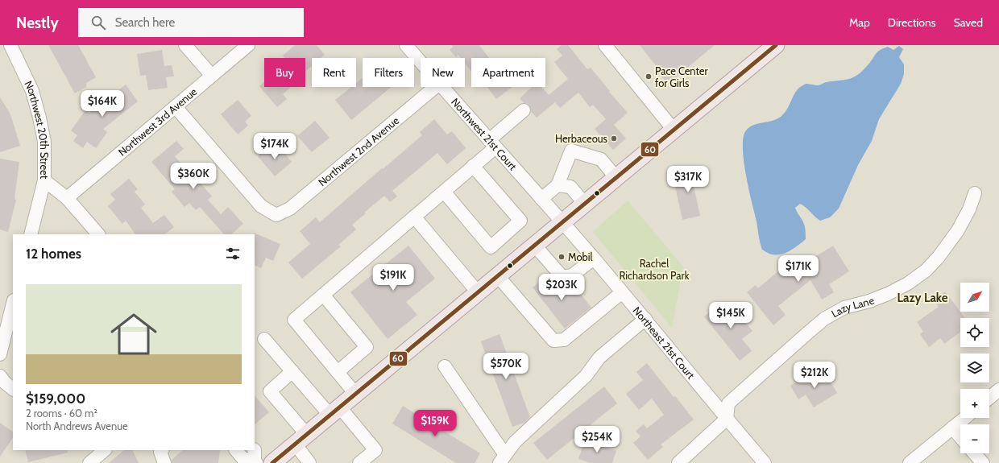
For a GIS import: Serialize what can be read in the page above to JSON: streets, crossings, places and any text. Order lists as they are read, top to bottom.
{
  "streets": {
    "street": [
      "Northwest 3rd Avenue",
      "Northwest 20th Street",
      "Northwest 21st Court",
      "Northwest 2nd Avenue",
      "Lazy Lane",
      "Northeast 21st Court"
    ]
  },
  "crossings": [
    ["Northwest 3rd Avenue", "Northwest 20th Street"],
    ["Northwest 3rd Avenue", "Northwest 2nd Avenue"],
    ["Northwest 21st Court", "Northeast 21st Court"],
    ["Lazy Lane", "Northeast 21st Court"]
  ],
  "districts": ["Lazy Lake"],
  "parks": ["Rachel Richardson Park"],
  "places": ["Pace Center for Girls", "Herbaceous", "Mobil"],
  "lines": ["transit line 60"],
  "north": "top right",
  "page": {
    "header": "Nestly",
    "search": "Search here",
    "nav": ["Map", "Directions", "Saved"],
    "chip": [
      "Buy",
      "Rent",
      "Filters",
      "New",
      "Apartment"
    ],
    "price": [
      "$164K",
      "$174K",
      "$360K",
      "$317K",
      "$171K",
      "$191K",
      "$203K",
      "$145K",
      "$570K",
      "$212K",
      "$159K",
      "$254K"
    ],
    "heading": "12 homes",
    "list": [
      {
        "name": "$159,000",
        "note": "2 rooms · 60 m² · North Andrews Avenue"
      }
    ],
    "map_buttons": ["+", "−"]
  }
}
